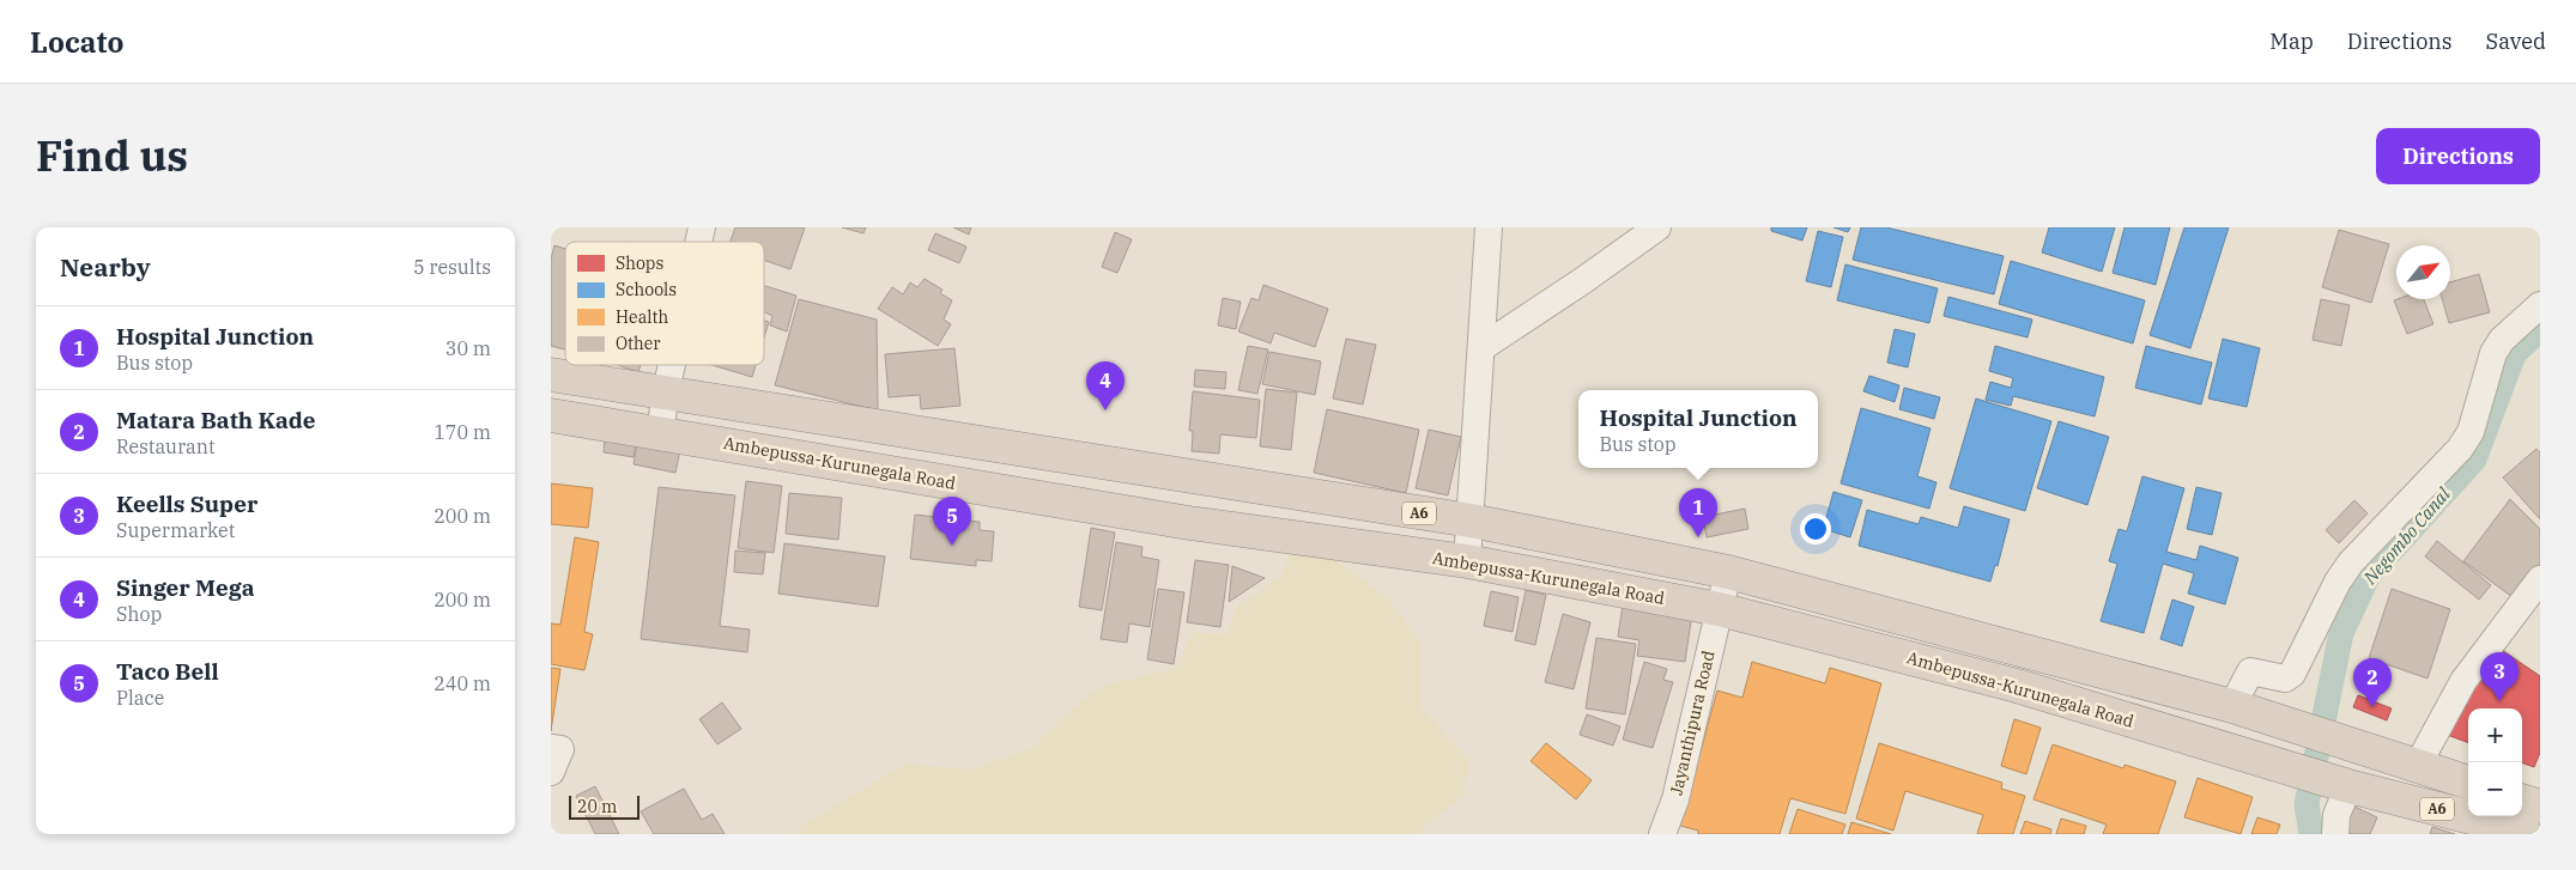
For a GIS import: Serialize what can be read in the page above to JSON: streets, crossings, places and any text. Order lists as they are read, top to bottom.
{
  "streets": {
    "highway": ["Ambepussa-Kurunegala Road", "A6"],
    "street": ["Jayanthipura Road"]
  },
  "crossings": [
    ["Ambepussa-Kurunegala Road", "Jayanthipura Road"],
    ["A6", "Jayanthipura Road"]
  ],
  "water": ["Negombo Canal"],
  "legend": [
    "Shops",
    "Schools",
    "Health",
    "Other"
  ],
  "scale_bar": "20 m",
  "north": "top right",
  "page": {
    "header": "Locato",
    "nav": ["Map", "Directions", "Saved"],
    "title": "Find us",
    "buttons": "Directions",
    "heading": ["Nearby", "5 results"],
    "list": [
      {
        "mark": "1",
        "name": "Hospital Junction",
        "note": "Bus stop",
        "value": "30 m"
      },
      {
        "mark": "2",
        "name": "Matara Bath Kade",
        "note": "Restaurant",
        "value": "170 m"
      },
      {
        "mark": "3",
        "name": "Keells Super",
        "note": "Supermarket",
        "value": "200 m"
      },
      {
        "mark": "4",
        "name": "Singer Mega",
        "note": "Shop",
        "value": "200 m"
      },
      {
        "mark": "5",
        "name": "Taco Bell",
        "note": "Place",
        "value": "240 m"
      }
    ],
    "pins": [
      "4",
      "1",
      "5",
      "3",
      "2"
    ],
    "popup": ["Hospital Junction", "Bus stop"],
    "map_buttons": ["+", "−"],
    "scale": "20 m"
  }
}
